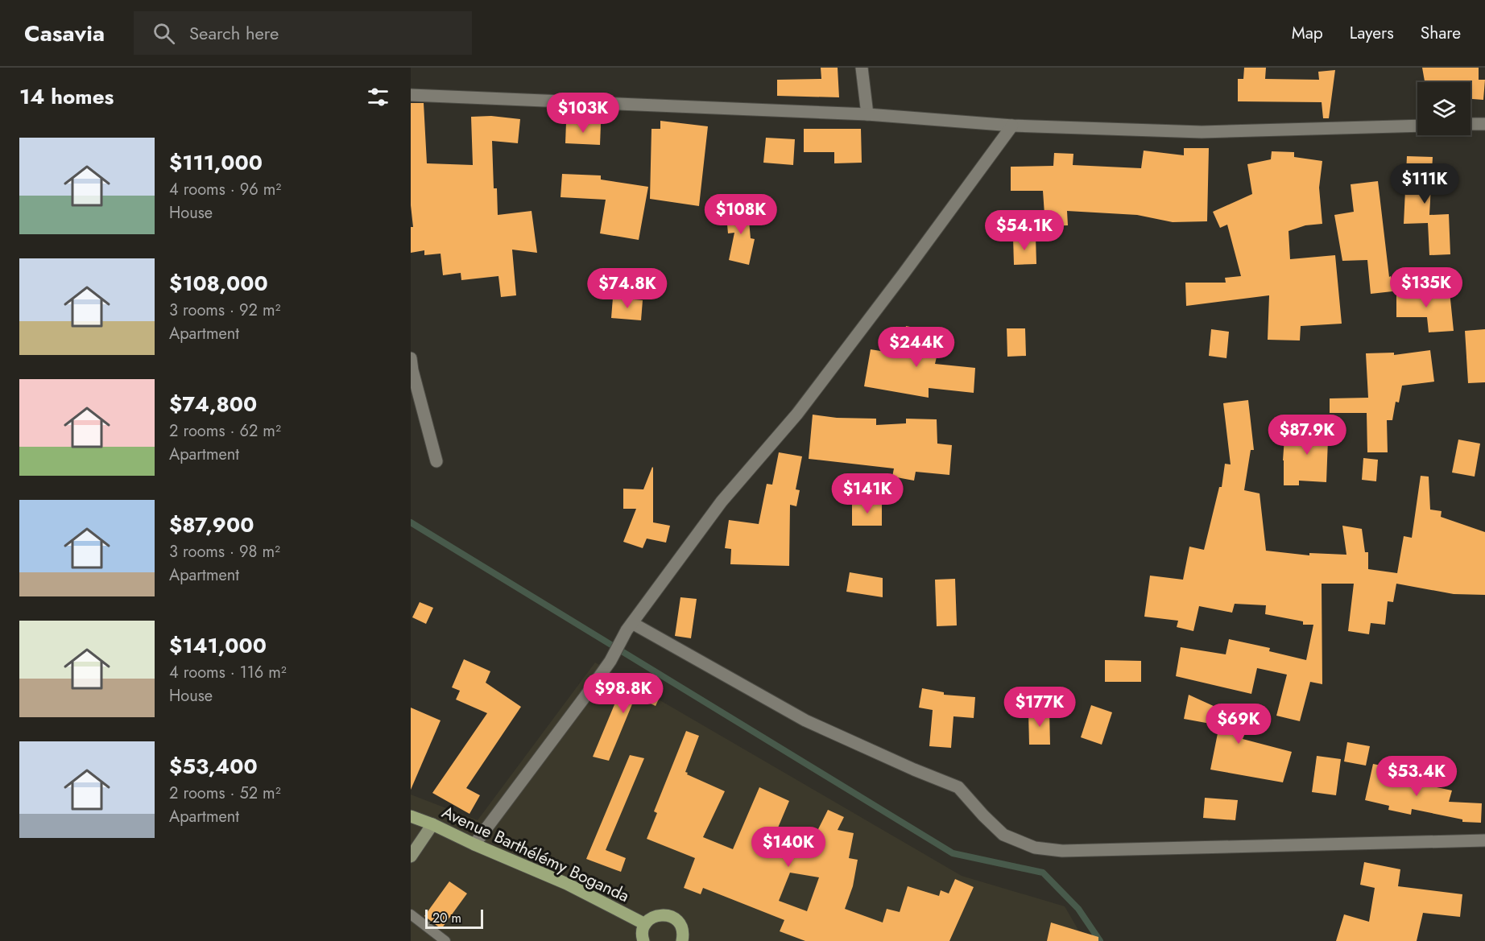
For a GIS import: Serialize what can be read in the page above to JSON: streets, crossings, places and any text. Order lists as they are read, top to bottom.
{
  "streets": {
    "main road": ["Avenue Barthélémy Boganda"]
  },
  "scale_bar": "20 m",
  "page": {
    "header": "Casavia",
    "search": "Search here",
    "nav": ["Map", "Layers", "Share"],
    "heading": "14 homes",
    "price": [
      "$103K",
      "$111K",
      "$108K",
      "$54.1K",
      "$135K",
      "$74.8K",
      "$244K",
      "$87.9K",
      "$141K",
      "$98.8K",
      "$177K",
      "$69K",
      "$53.4K",
      "$140K"
    ],
    "list": [
      {
        "name": "$111,000",
        "note": "4 rooms · 96 m² · House"
      },
      {
        "name": "$108,000",
        "note": "3 rooms · 92 m² · Apartment"
      },
      {
        "name": "$74,800",
        "note": "2 rooms · 62 m² · Apartment"
      },
      {
        "name": "$87,900",
        "note": "3 rooms · 98 m² · Apartment"
      },
      {
        "name": "$141,000",
        "note": "4 rooms · 116 m² · House"
      },
      {
        "name": "$53,400",
        "note": "2 rooms · 52 m² · Apartment"
      }
    ],
    "scale": "20 m"
  }
}
